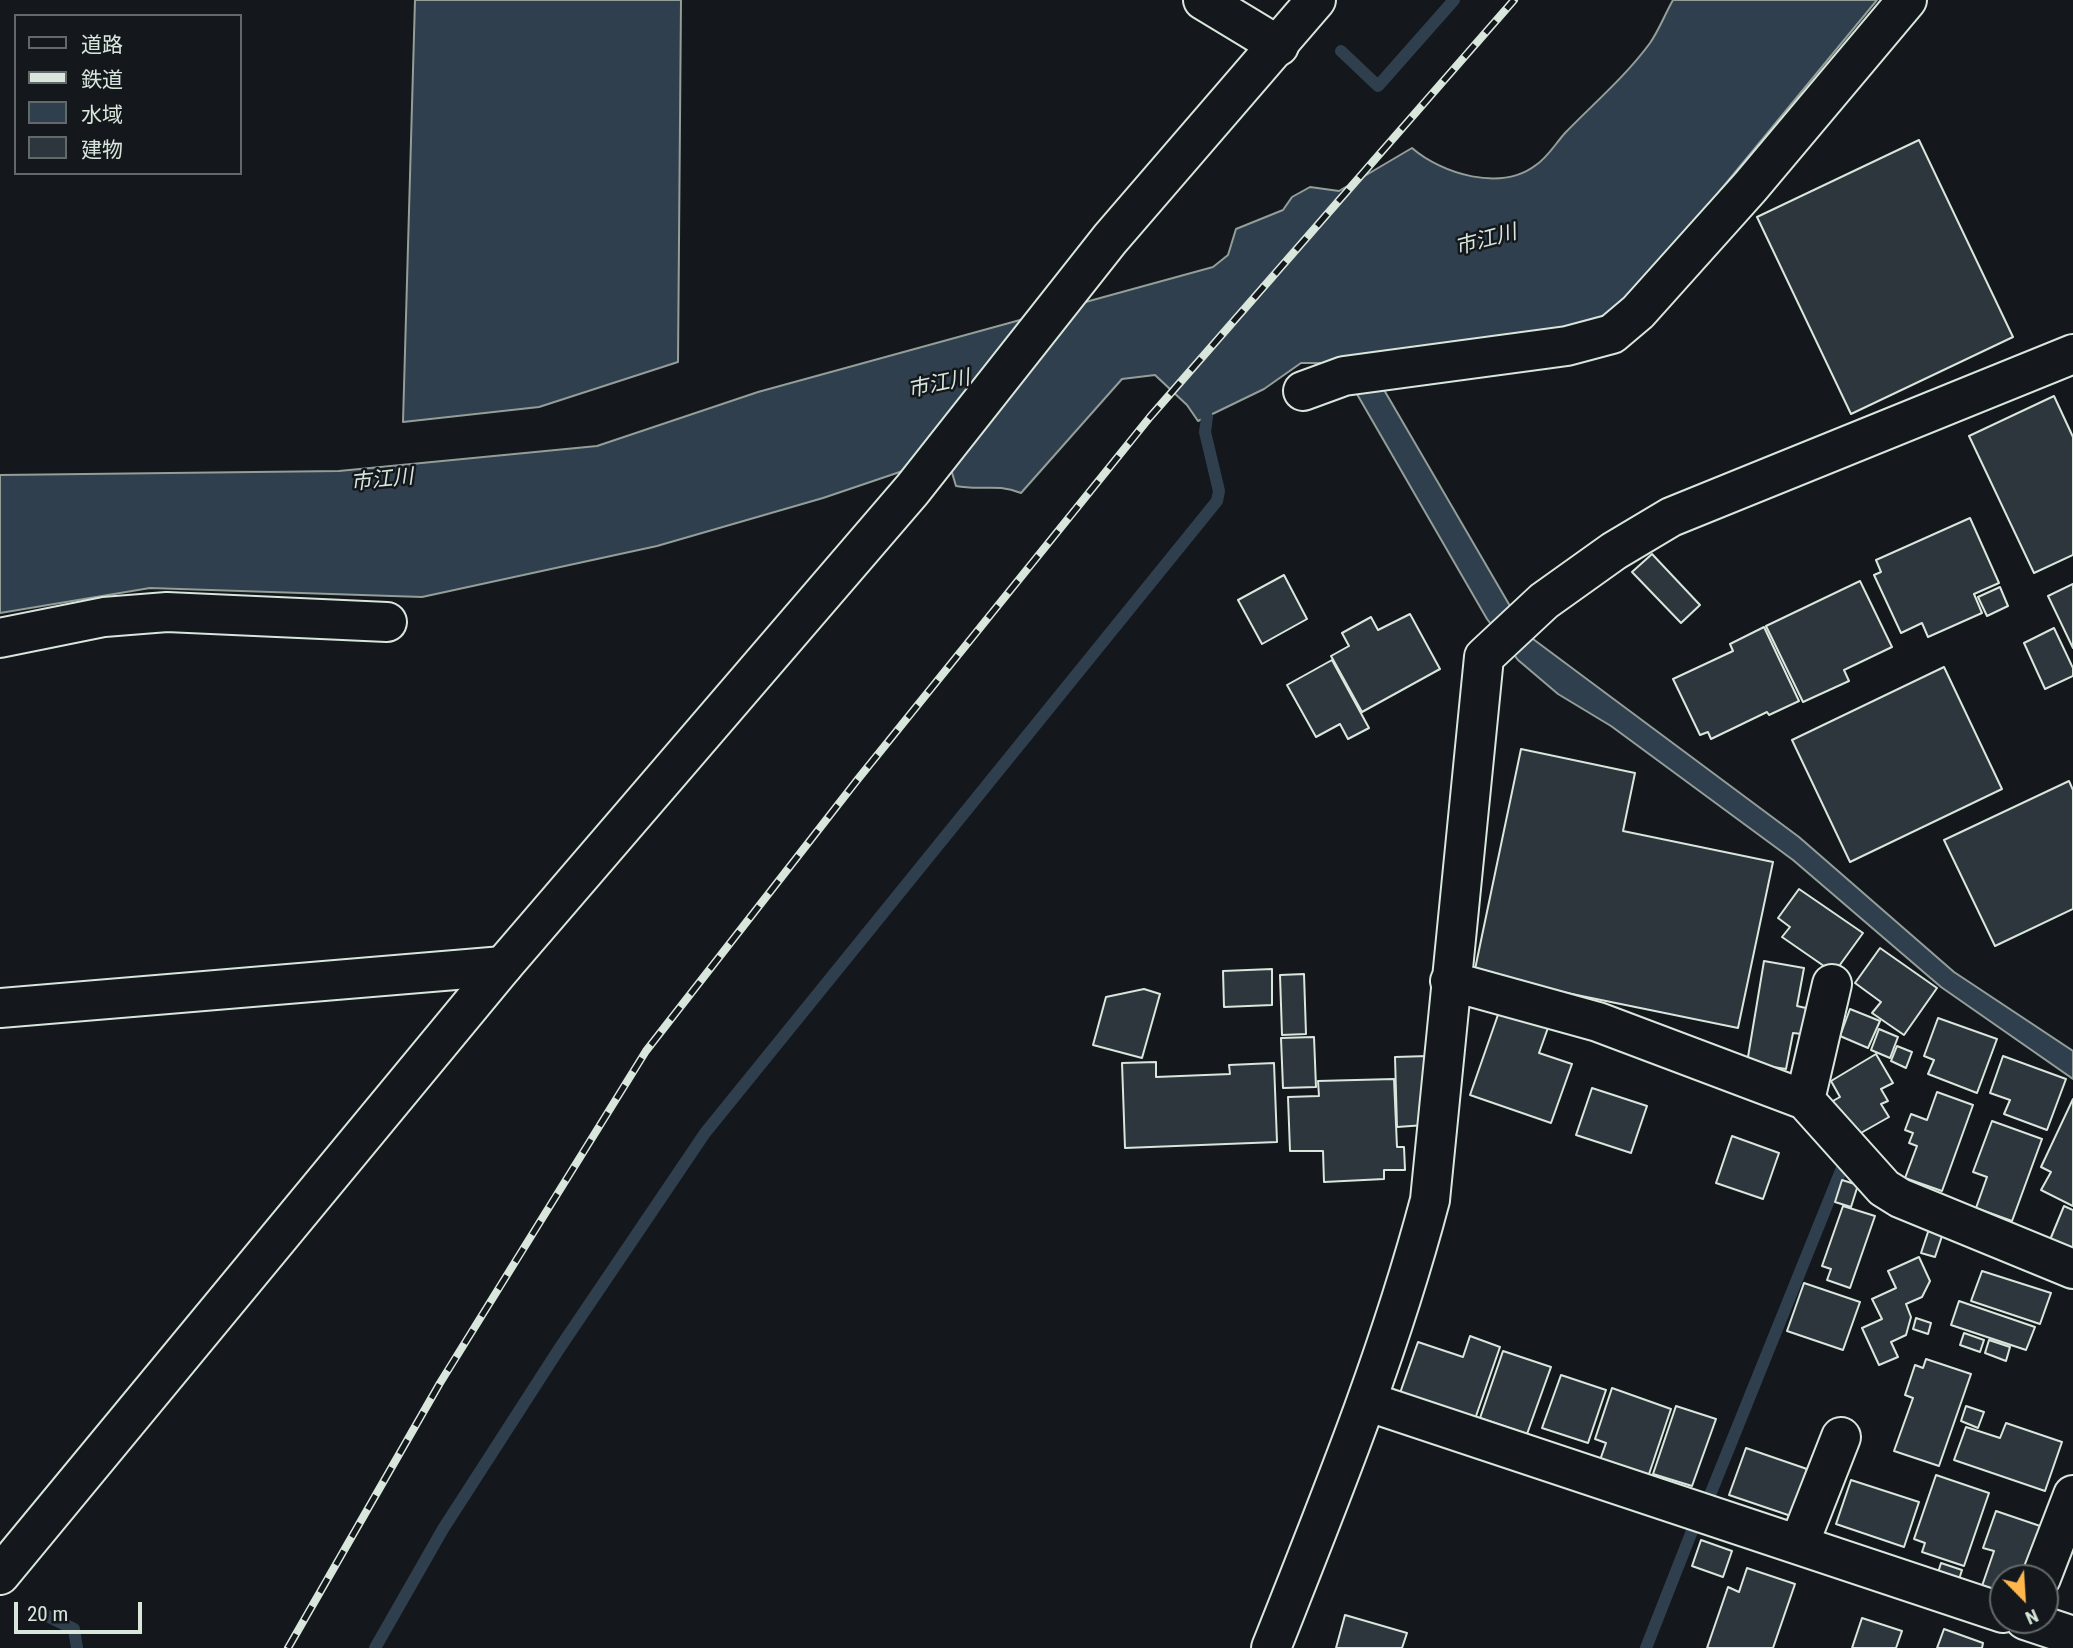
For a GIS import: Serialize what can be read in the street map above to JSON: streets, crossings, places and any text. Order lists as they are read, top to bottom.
{
  "water": ["市江川"],
  "legend": [
    "道路",
    "鉄道",
    "水域",
    "建物"
  ],
  "scale_bar": "20 m",
  "north": "bottom right"
}
